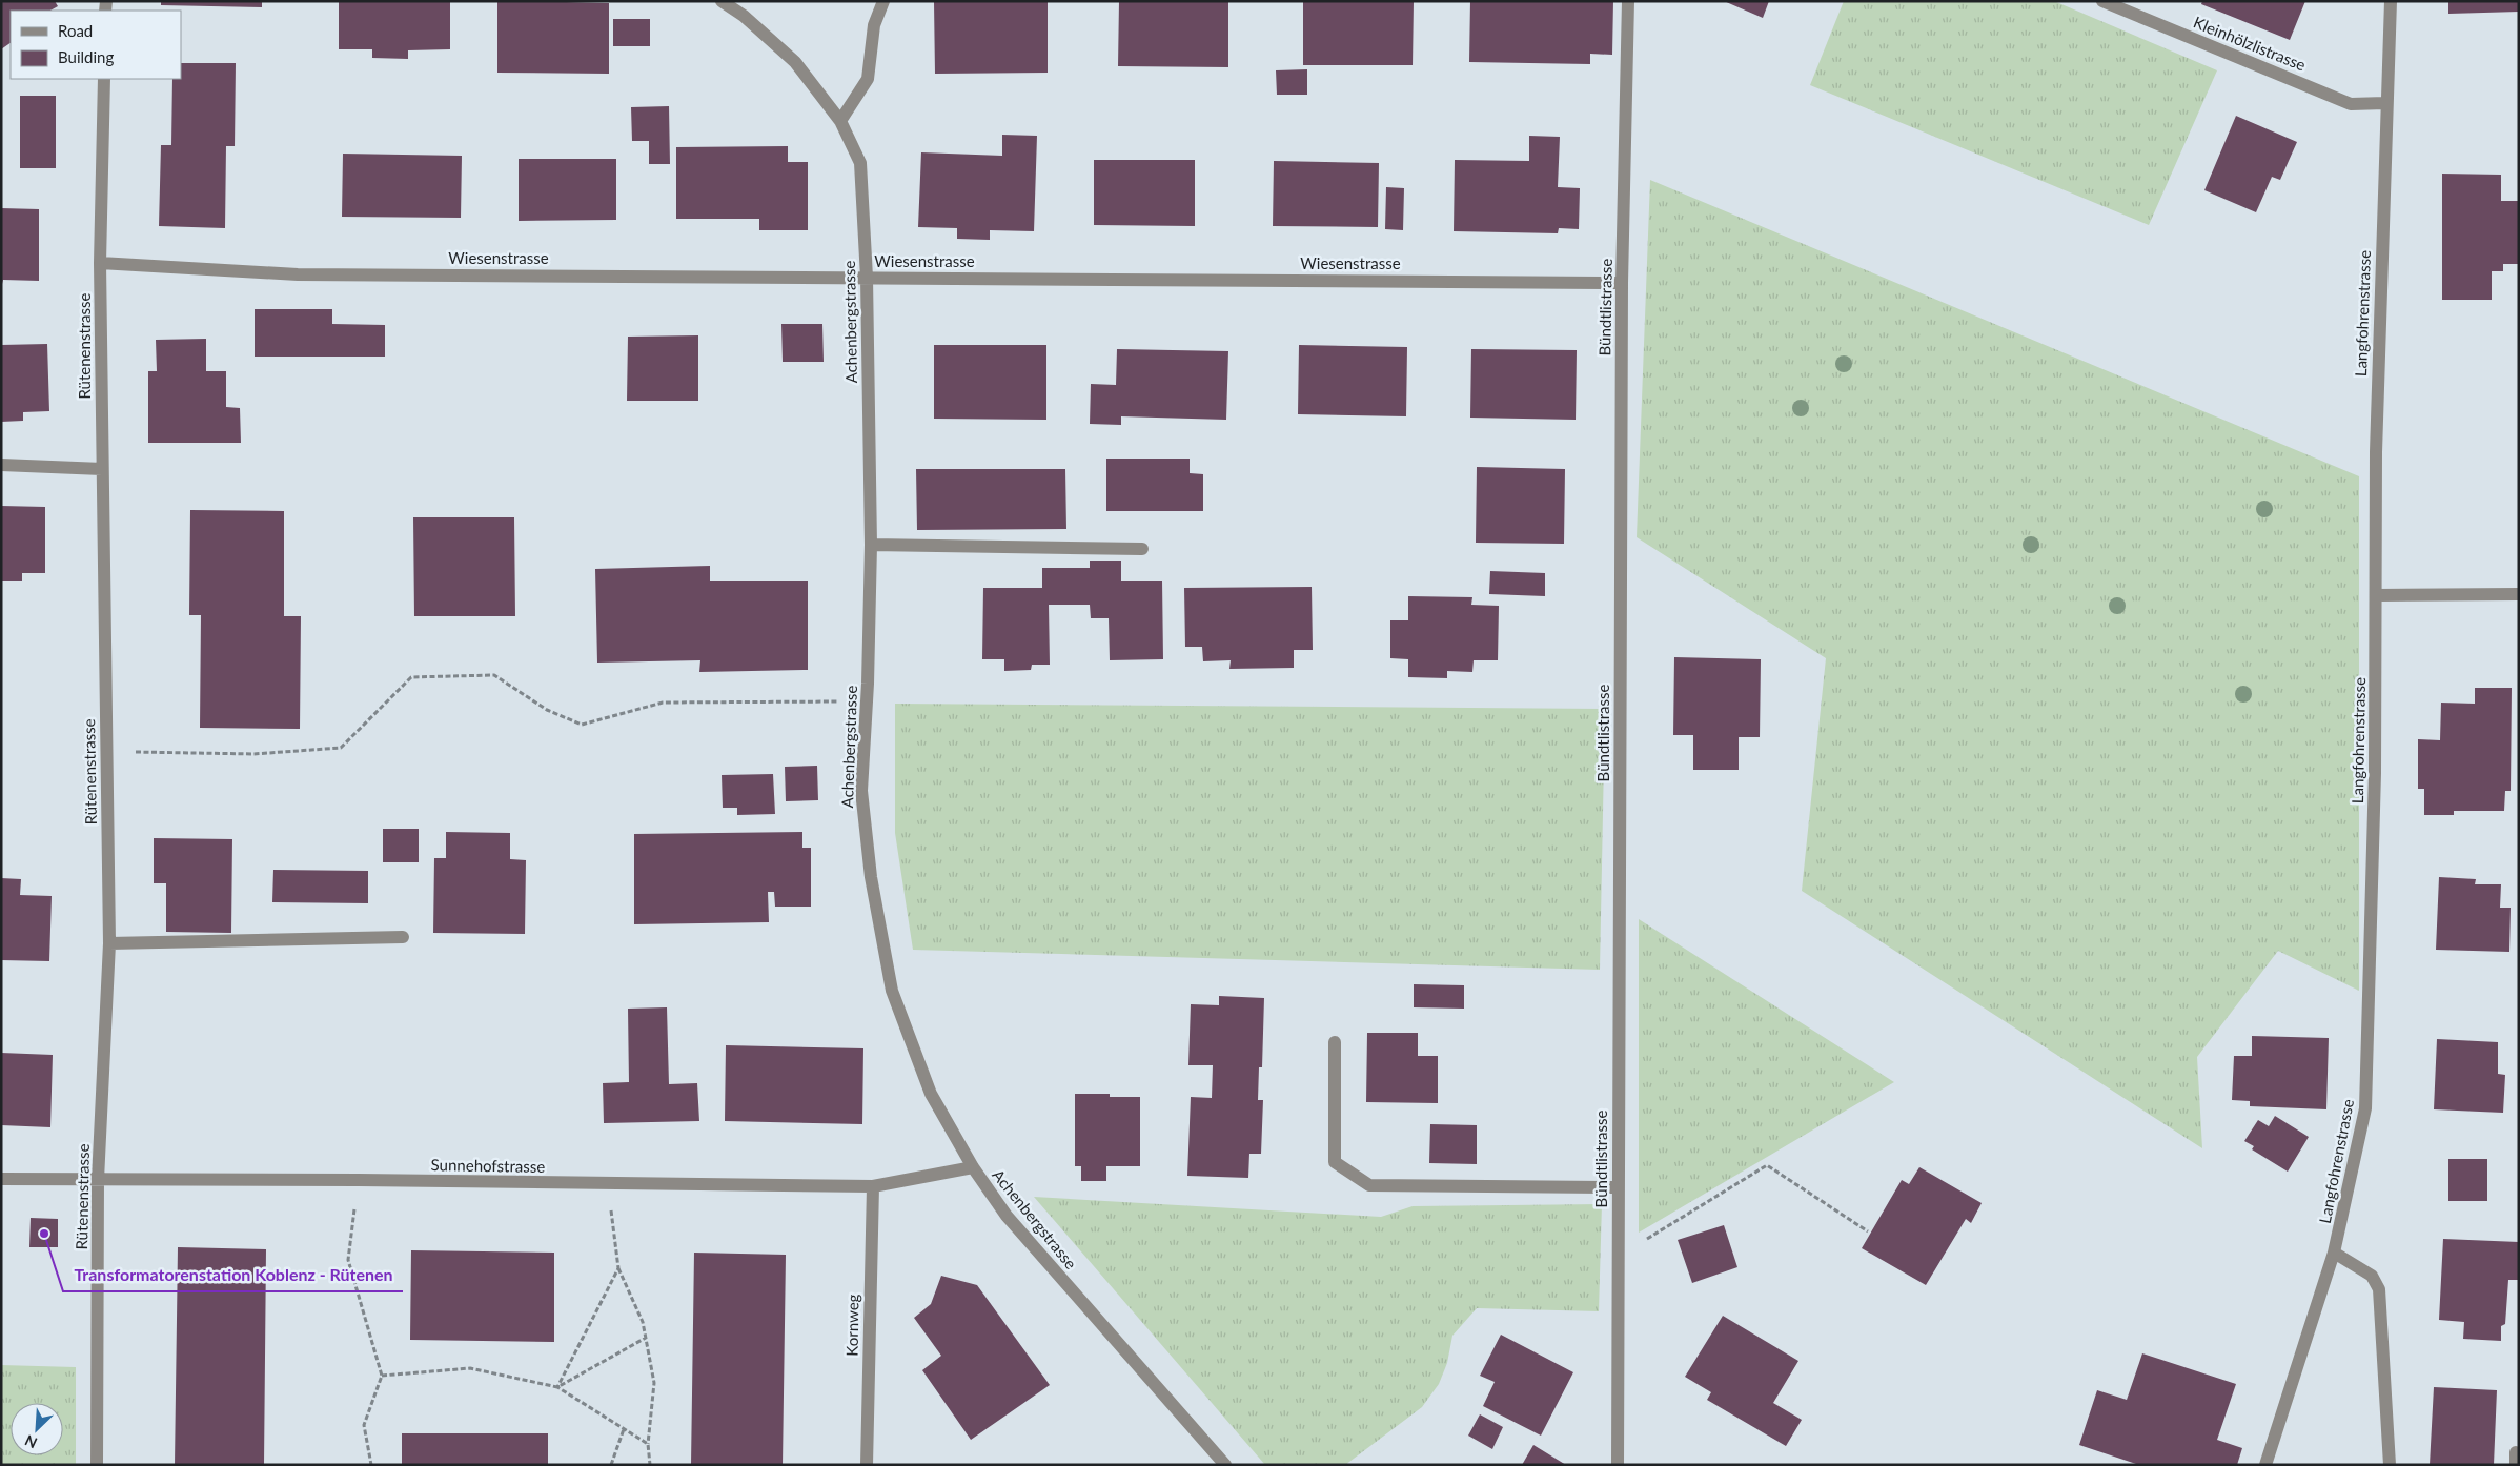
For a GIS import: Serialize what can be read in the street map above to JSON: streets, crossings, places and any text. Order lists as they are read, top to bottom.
{
  "streets": {
    "street": [
      "Kleinhölzlistrasse",
      "Wiesenstrasse",
      "Bündtlistrasse",
      "Langfohrenstrasse",
      "Achenbergstrasse",
      "Rütenenstrasse",
      "Sunnehofstrasse",
      "Kornweg"
    ]
  },
  "crossings": [
    ["Kleinhölzlistrasse", "Langfohrenstrasse"],
    ["Wiesenstrasse", "Bündtlistrasse"],
    ["Wiesenstrasse", "Achenbergstrasse"],
    ["Wiesenstrasse", "Rütenenstrasse"],
    ["Achenbergstrasse", "Sunnehofstrasse"],
    ["Rütenenstrasse", "Sunnehofstrasse"],
    ["Sunnehofstrasse", "Kornweg"]
  ],
  "places": ["Transformatorenstation Koblenz - Rütenen"],
  "legend": ["Road", "Building"],
  "north": "bottom left"
}
